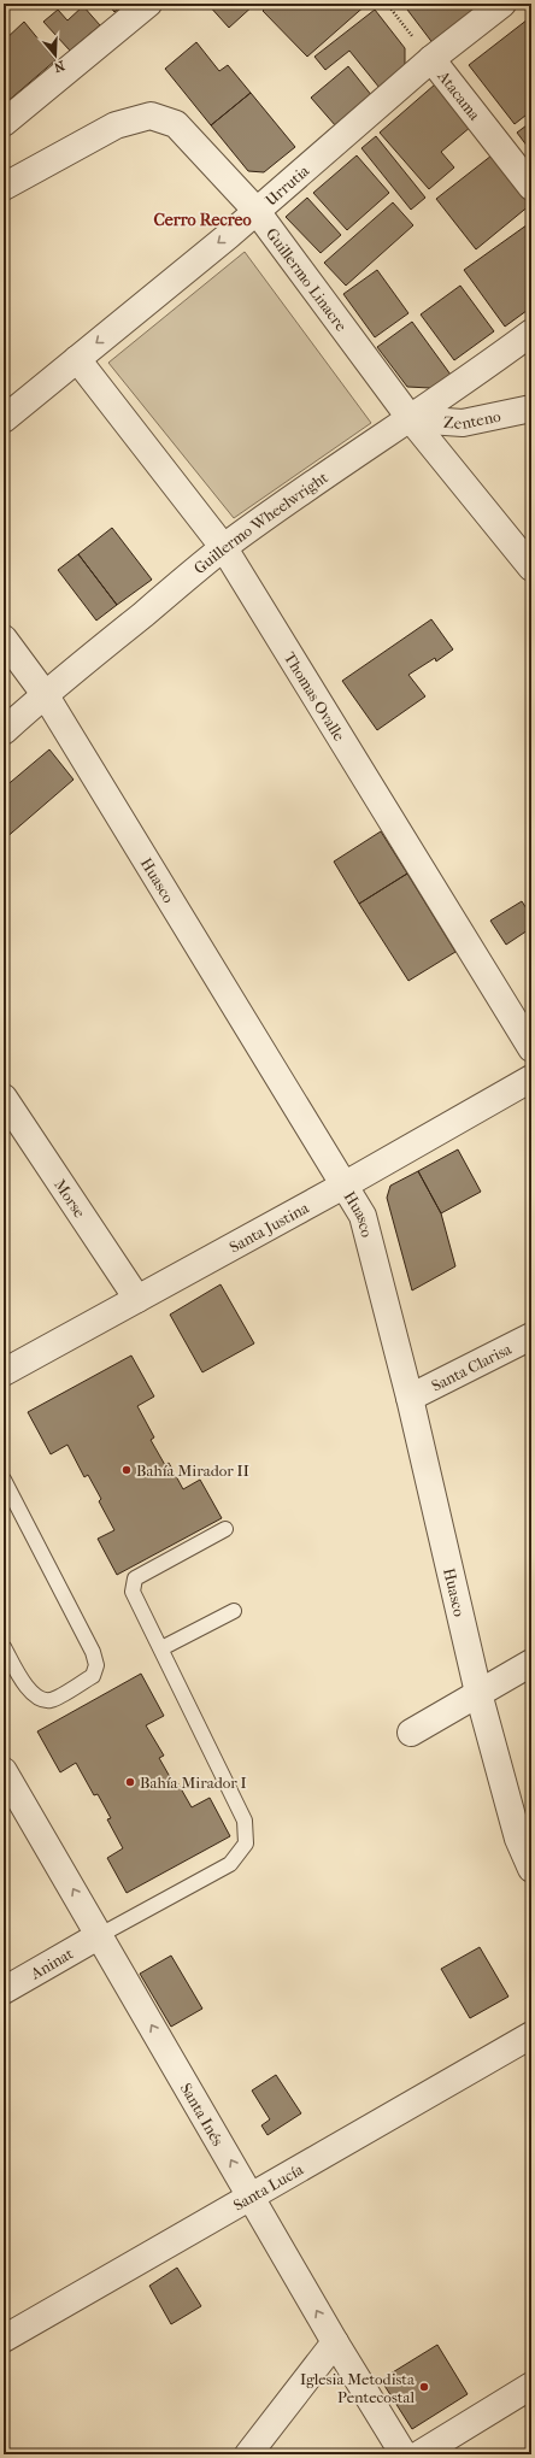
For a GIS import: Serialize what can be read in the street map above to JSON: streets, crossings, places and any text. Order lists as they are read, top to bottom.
{
  "streets": {
    "street": [
      "Atacama",
      "Urrutia",
      "Guillermo Linacre",
      "Zenteno",
      "Guillermo Wheelwright",
      "Thomas Ovalle",
      "Huasco",
      "Morse",
      "Santa Justina",
      "Santa Clarisa",
      "Aninat",
      "Santa Inés",
      "Santa Lucía"
    ]
  },
  "crossings": [
    ["Atacama", "Urrutia"],
    ["Urrutia", "Guillermo Linacre"],
    ["Urrutia", "Thomas Ovalle"],
    ["Guillermo Linacre", "Zenteno"],
    ["Guillermo Linacre", "Guillermo Wheelwright"],
    ["Zenteno", "Guillermo Wheelwright"],
    ["Guillermo Wheelwright", "Thomas Ovalle"],
    ["Guillermo Wheelwright", "Huasco"],
    ["Huasco", "Santa Justina"],
    ["Huasco", "Santa Clarisa"],
    ["Morse", "Santa Justina"],
    ["Aninat", "Santa Inés"],
    ["Santa Inés", "Santa Lucía"]
  ],
  "one_way": ["Santa Inés"],
  "districts": ["Cerro Recreo"],
  "places": ["Bahía Mirador II", "Bahía Mirador I", "Iglesia Metodista Pentecostal"],
  "north": "bottom"
}
